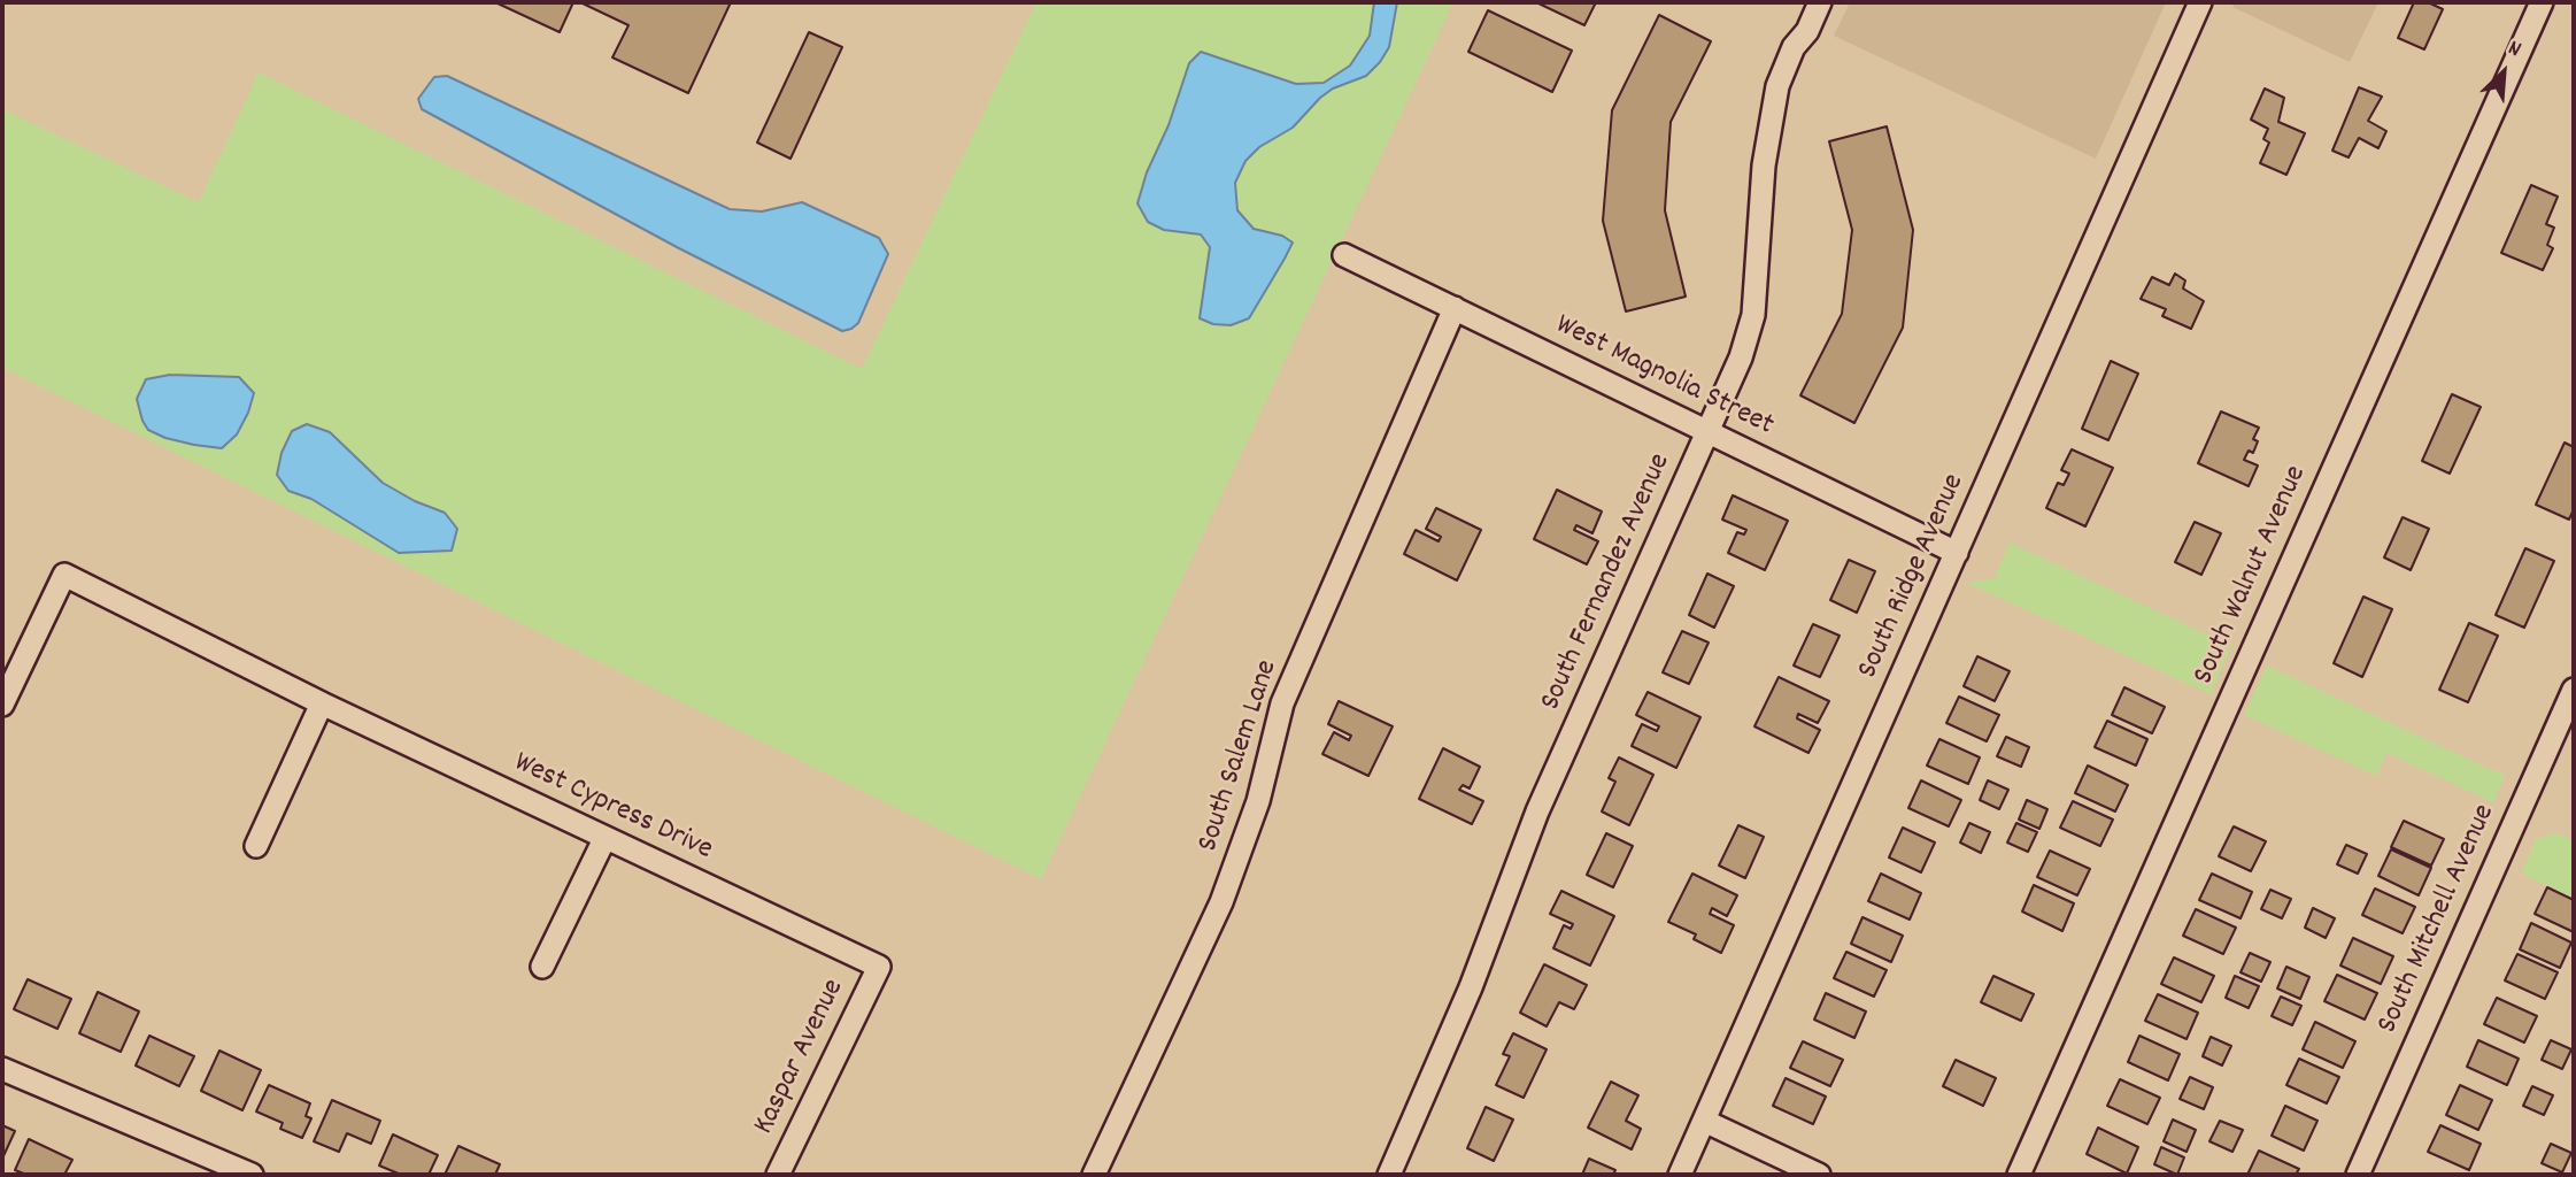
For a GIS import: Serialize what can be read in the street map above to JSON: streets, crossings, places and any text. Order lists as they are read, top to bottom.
{
  "streets": {
    "street": [
      "West Magnolia Street",
      "South Walnut Avenue",
      "South Ridge Avenue",
      "South Fernandez Avenue",
      "South Salem Lane",
      "West Cypress Drive",
      "South Mitchell Avenue",
      "Kaspar Avenue"
    ]
  },
  "crossings": [
    ["West Magnolia Street", "South Ridge Avenue"],
    ["West Magnolia Street", "South Fernandez Avenue"],
    ["West Magnolia Street", "South Salem Lane"],
    ["West Cypress Drive", "Kaspar Avenue"]
  ],
  "north": "top right"
}
